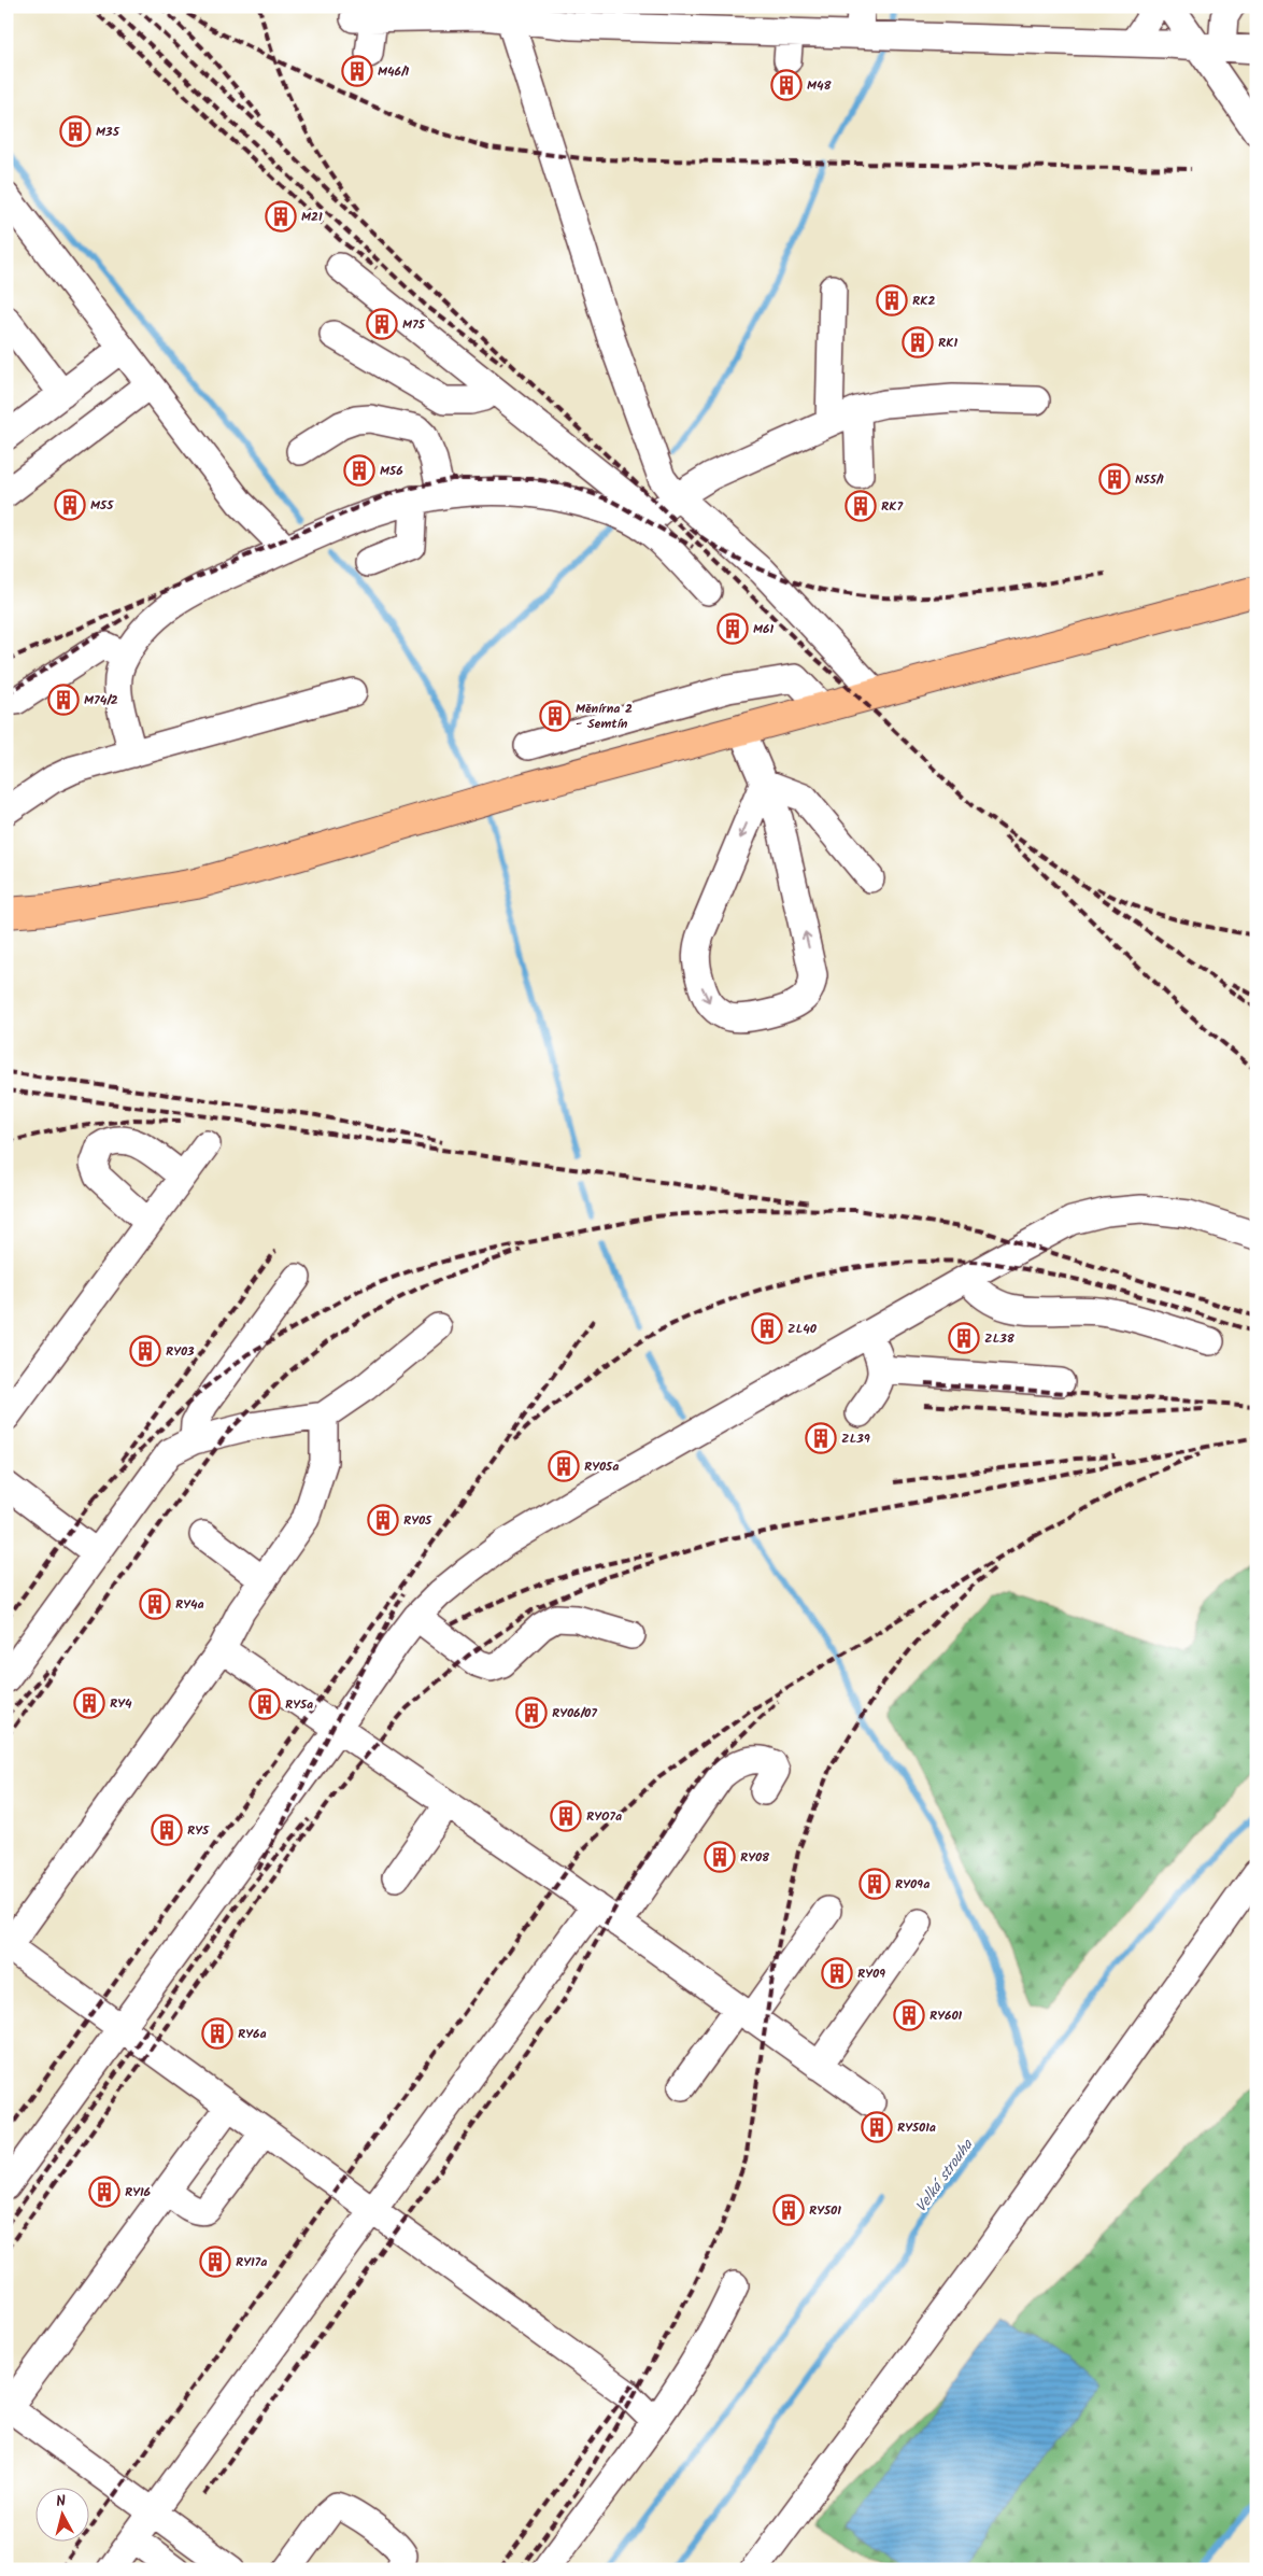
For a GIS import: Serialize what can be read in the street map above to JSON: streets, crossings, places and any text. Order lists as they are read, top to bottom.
{
  "water": ["Velká strouha"],
  "places": {
    "building": [
      "M46/1",
      "M48",
      "M35",
      "M21",
      "RK2",
      "M75",
      "RK1",
      "M56",
      "N55/1",
      "M55",
      "RK7",
      "M61",
      "M74/2",
      "Měnírna 2 - Semtín",
      "ZL40",
      "ZL38",
      "RY03",
      "ZL39",
      "RY05a",
      "RY05",
      "RY4a",
      "RY4",
      "RY5a",
      "RY06/07",
      "RYO7a",
      "RY5",
      "RY08",
      "RY09a",
      "RY09",
      "RY601",
      "RY6a",
      "RY501a",
      "RY16",
      "RY501",
      "RY17a"
    ]
  },
  "north": "top"
}
